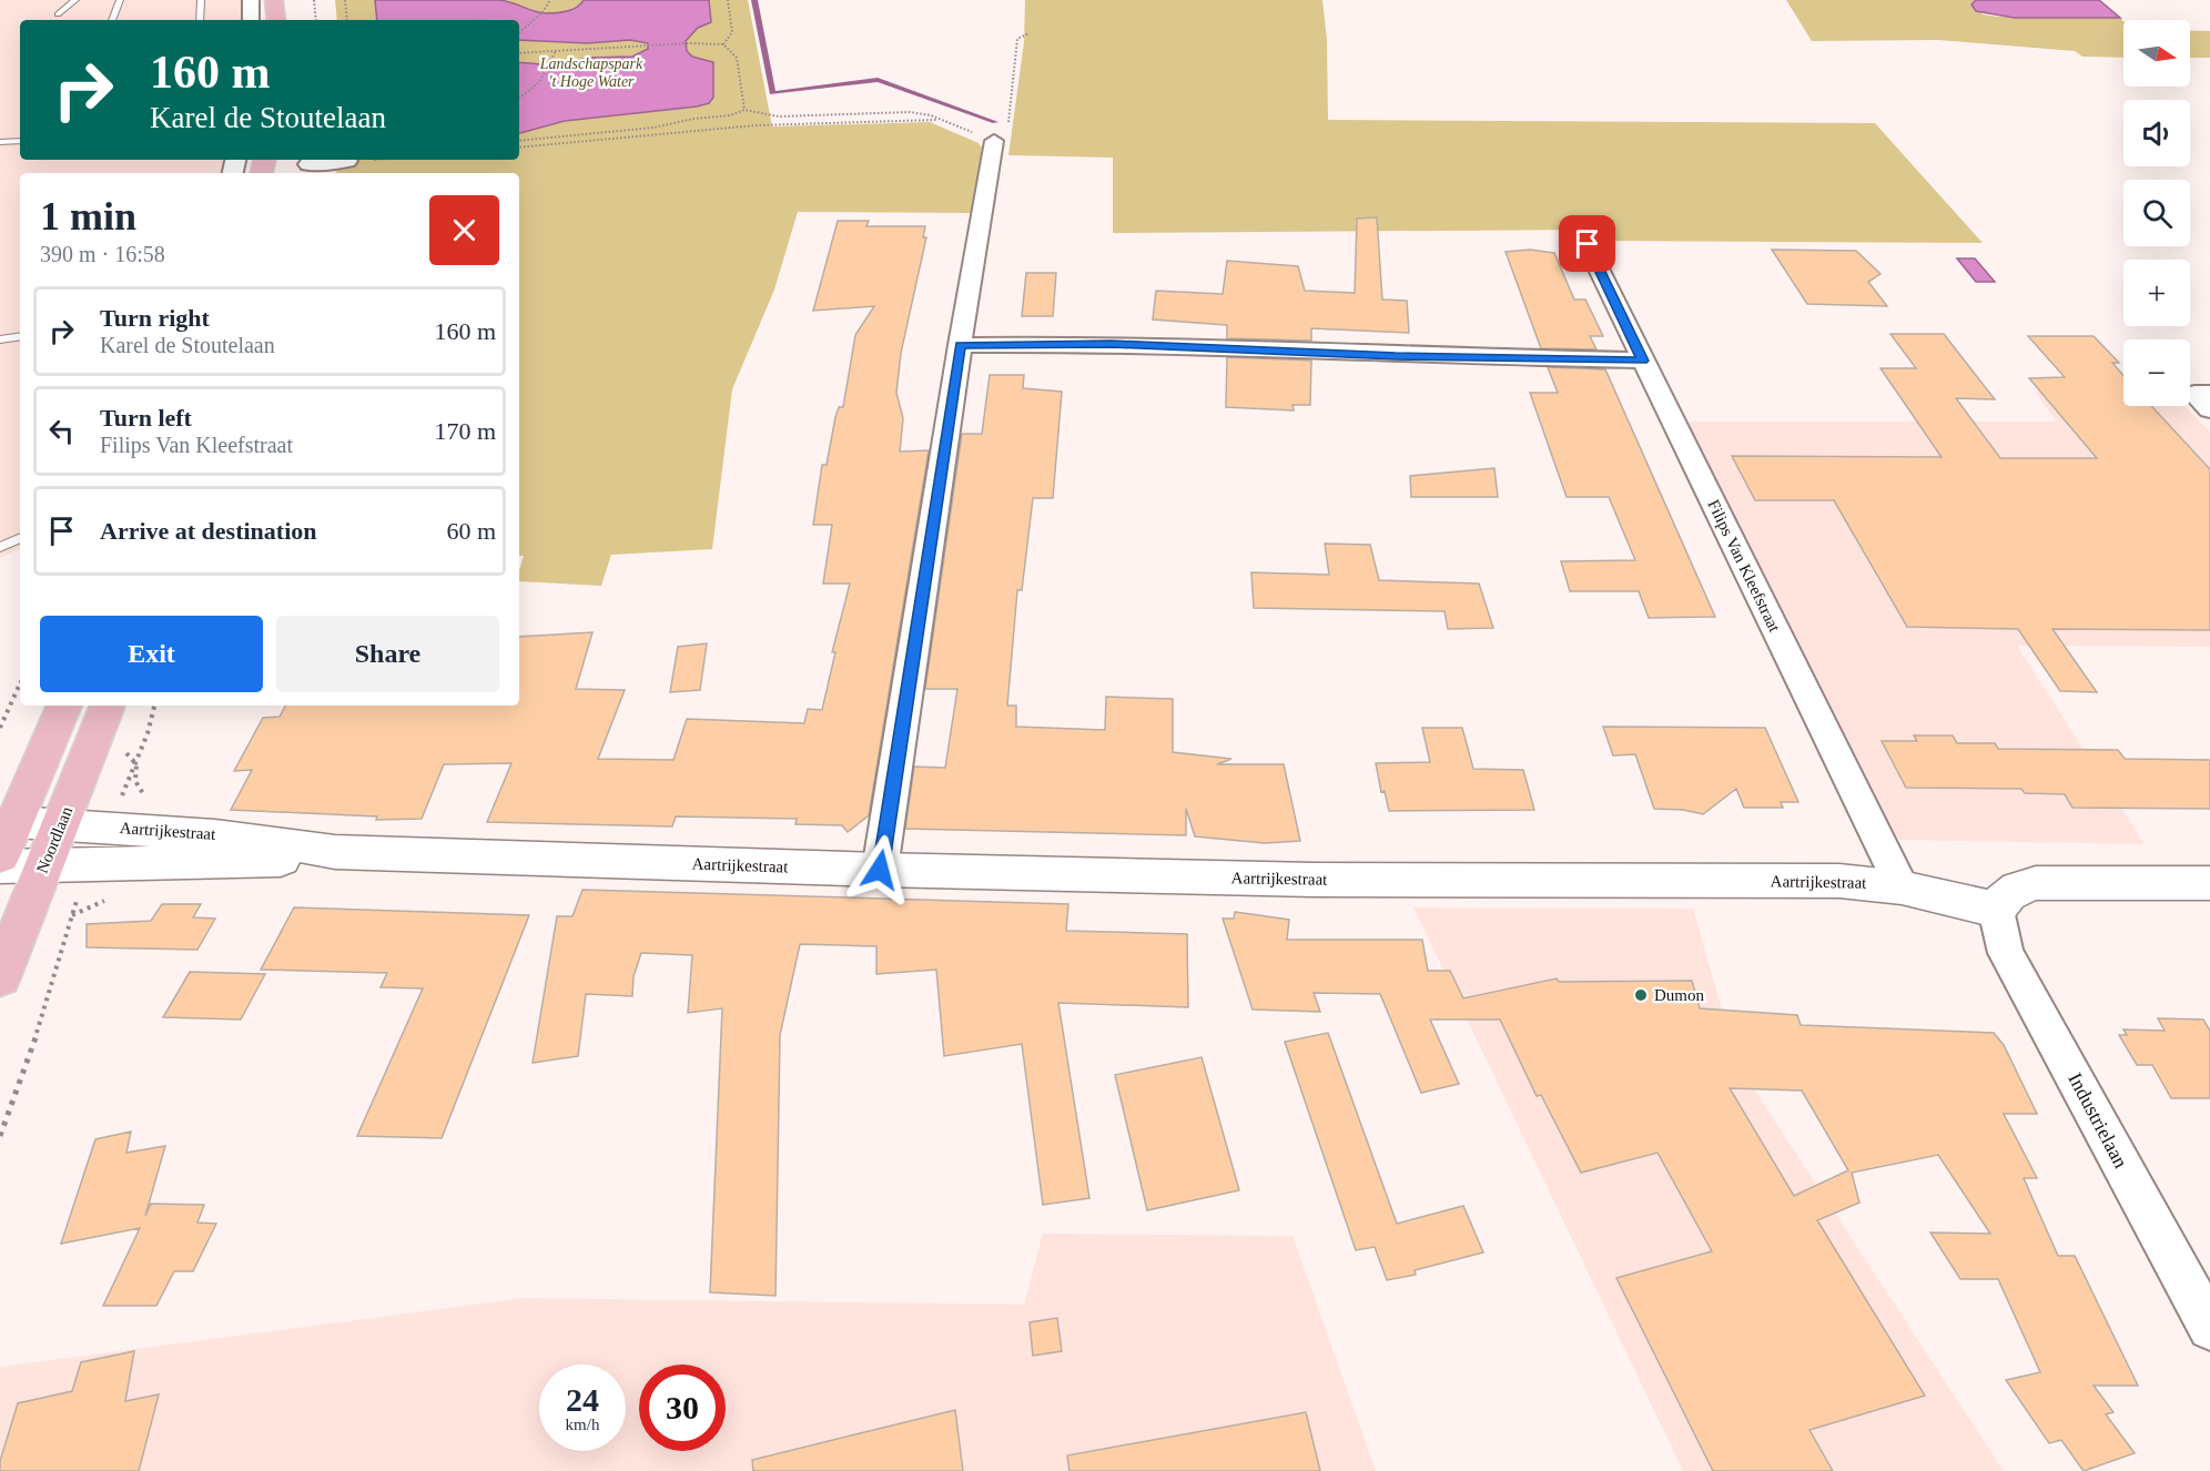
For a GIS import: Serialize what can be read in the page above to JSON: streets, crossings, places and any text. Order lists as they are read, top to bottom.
{
  "streets": {
    "main road": ["Noordlaan"],
    "street": ["Filips Van Kleefstraat", "Aartrijkestraat", "Industrielaan"]
  },
  "crossings": [
    ["Filips Van Kleefstraat", "Aartrijkestraat"],
    ["Aartrijkestraat", "Noordlaan"],
    ["Aartrijkestraat", "Industrielaan"]
  ],
  "parks": ["Landschapspark 't Hoge Water"],
  "places": ["Dumon"],
  "north": "right",
  "page": {
    "map_buttons": ["+", "−"],
    "turn": ["160 m", "Karel de Stoutelaan"],
    "heading": ["1 min", "390 m · 16:58"],
    "list": [
      {
        "name": "Turn right",
        "note": "Karel de Stoutelaan",
        "value": "160 m"
      },
      {
        "name": "Turn left",
        "note": "Filips Van Kleefstraat",
        "value": "170 m"
      },
      {
        "name": "Arrive at destination",
        "value": "60 m"
      }
    ],
    "buttons": ["Exit", "Share"],
    "speed": "24 km/h",
    "limit": "30"
  }
}
